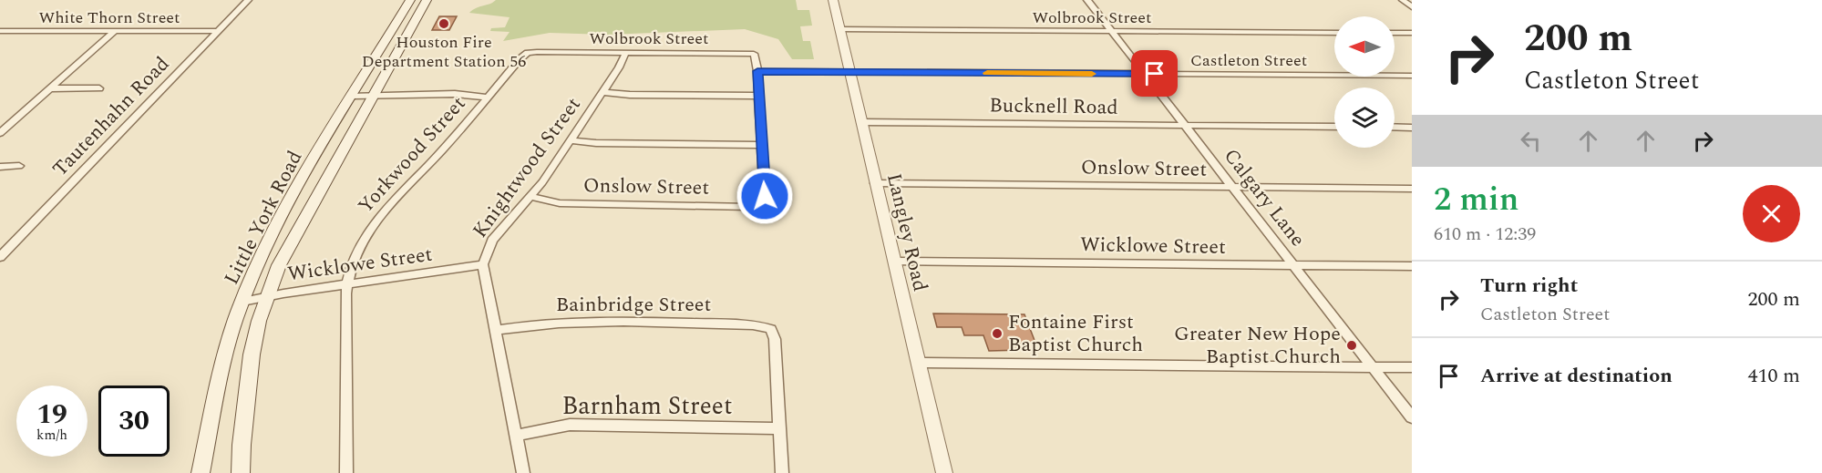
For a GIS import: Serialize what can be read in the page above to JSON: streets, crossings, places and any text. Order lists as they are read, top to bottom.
{
  "streets": {
    "main road": ["Little York Road"],
    "street": [
      "White Thorn Street",
      "Wolbrook Street",
      "Castleton Street",
      "Bucknell Road",
      "Tautenhahn Road",
      "Yorkwood Street",
      "Knightwood Street",
      "Onslow Street",
      "Calgary Lane",
      "Langley Road",
      "Wicklowe Street",
      "Bainbridge Street",
      "Barnham Street"
    ]
  },
  "crossings": [
    ["White Thorn Street", "Tautenhahn Road"],
    ["Wolbrook Street", "Castleton Street"],
    ["Wolbrook Street", "Yorkwood Street"],
    ["Wolbrook Street", "Knightwood Street"],
    ["Wolbrook Street", "Calgary Lane"],
    ["Wolbrook Street", "Langley Road"],
    ["Castleton Street", "Calgary Lane"],
    ["Castleton Street", "Langley Road"],
    ["Bucknell Road", "Calgary Lane"],
    ["Bucknell Road", "Langley Road"],
    ["Yorkwood Street", "Wicklowe Street"],
    ["Knightwood Street", "Onslow Street"],
    ["Knightwood Street", "Wicklowe Street"],
    ["Knightwood Street", "Bainbridge Street"],
    ["Knightwood Street", "Barnham Street"],
    ["Onslow Street", "Calgary Lane"],
    ["Onslow Street", "Langley Road"],
    ["Calgary Lane", "Wicklowe Street"],
    ["Little York Road", "Wicklowe Street"],
    ["Langley Road", "Wicklowe Street"],
    ["Bainbridge Street", "Barnham Street"]
  ],
  "places": ["Houston Fire Department Station 56", "Fontaine First Baptist Church", "Greater New Hope Baptist Church"],
  "north": "left",
  "page": {
    "turn": ["200 m", "Castleton Street"],
    "heading": ["2 min", "610 m · 12:39"],
    "list": [
      {
        "name": "Turn right",
        "note": "Castleton Street",
        "value": "200 m"
      },
      {
        "name": "Arrive at destination",
        "value": "410 m"
      }
    ],
    "speed": "19 km/h",
    "limit": "30"
  }
}
